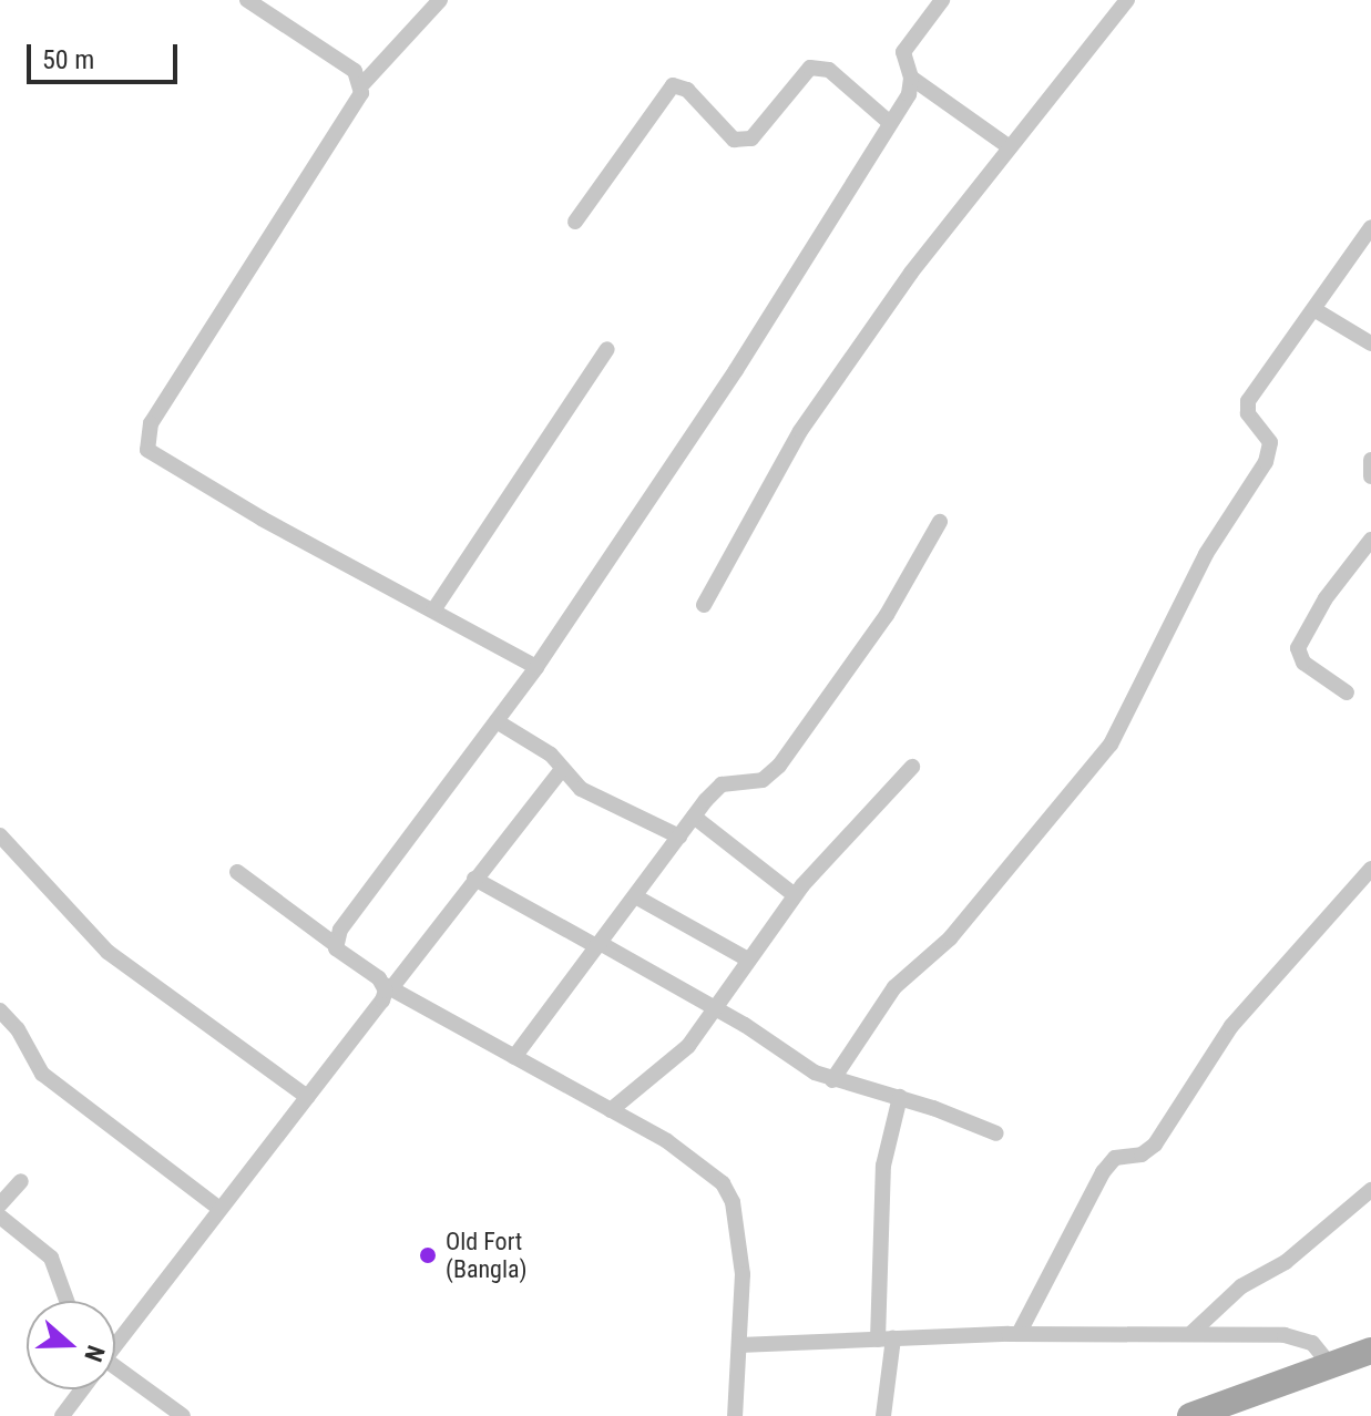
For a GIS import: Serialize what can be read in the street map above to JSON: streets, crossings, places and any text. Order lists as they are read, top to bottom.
{
  "places": ["Old Fort (Bangla)"],
  "scale_bar": "50 m",
  "north": "right"
}
